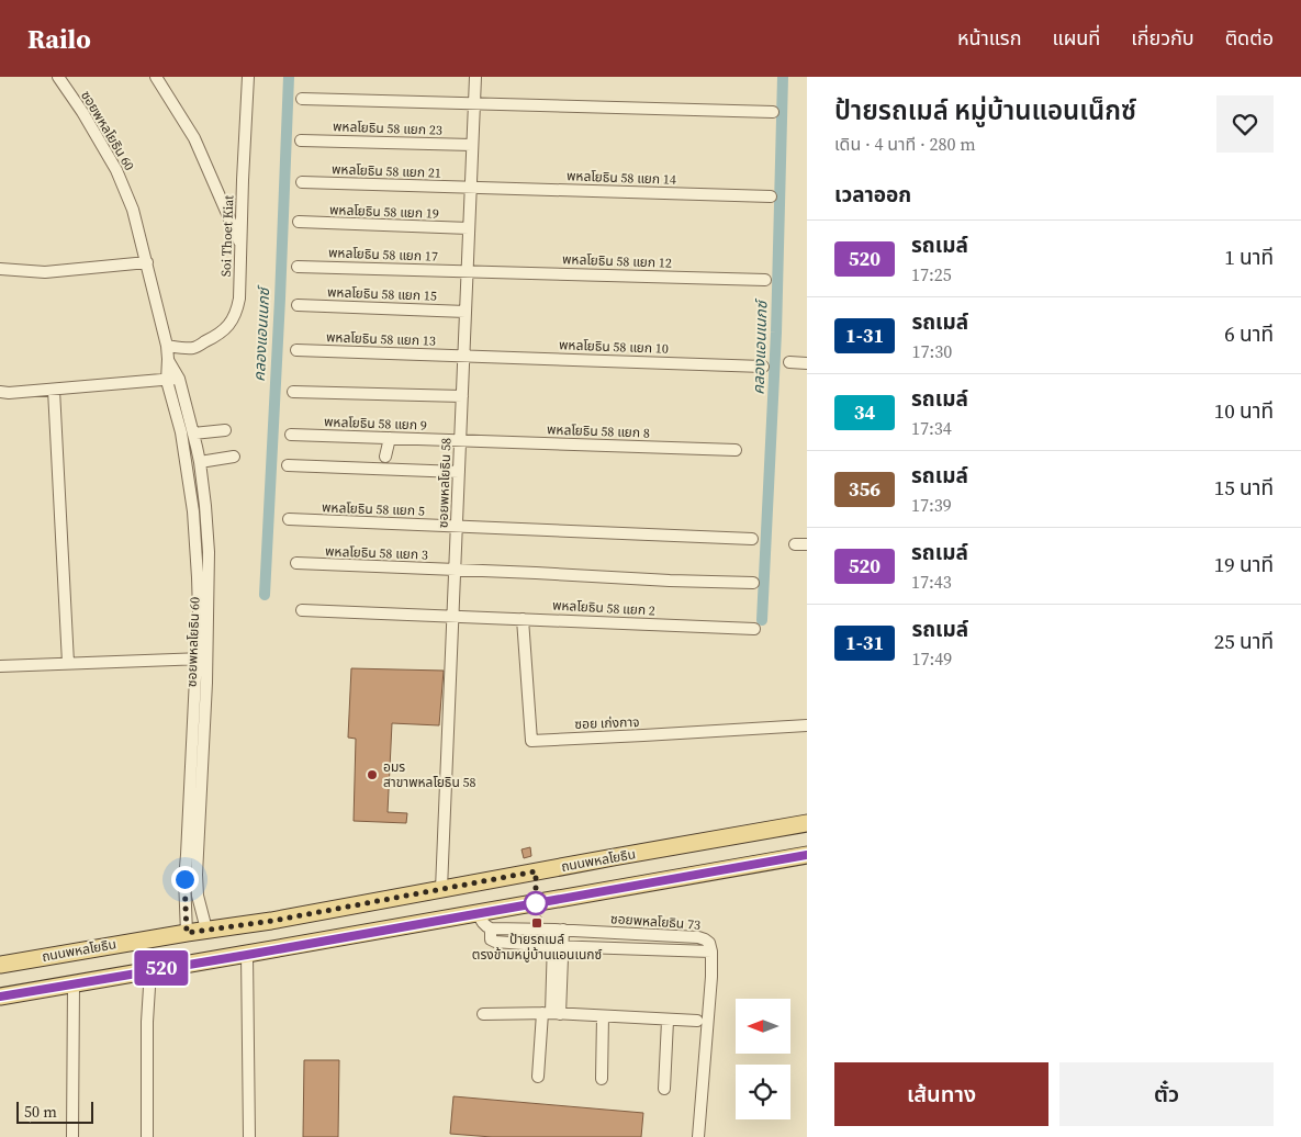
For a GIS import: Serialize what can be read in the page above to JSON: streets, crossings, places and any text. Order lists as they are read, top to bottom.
{
  "streets": {
    "main road": ["ถนนพหลโยธิน"],
    "street": [
      "พหลโยธิน 58 แยก 23",
      "ซอยพหลโยธิน 60",
      "พหลโยธิน 58 แยก 21",
      "พหลโยธิน 58 แยก 14",
      "พหลโยธิน 58 แยก 19",
      "Soi Thoet Kiat",
      "พหลโยธิน 58 แยก 17",
      "พหลโยธิน 58 แยก 12",
      "พหลโยธิน 58 แยก 15",
      "พหลโยธิน 58 แยก 13",
      "พหลโยธิน 58 แยก 10",
      "พหลโยธิน 58 แยก 9",
      "พหลโยธิน 58 แยก 8",
      "ซอยพหลโยธิน 58",
      "พหลโยธิน 58 แยก 5",
      "พหลโยธิน 58 แยก 3",
      "พหลโยธิน 58 แยก 2",
      "ซอย เก่งกาจ",
      "ซอยพหลโยธิน 73"
    ]
  },
  "crossings": [
    ["พหลโยธิน 58 แยก 23", "ซอยพหลโยธิน 58"],
    ["ซอยพหลโยธิน 60", "Soi Thoet Kiat"],
    ["ซอยพหลโยธิน 60", "ถนนพหลโยธิน"],
    ["พหลโยธิน 58 แยก 21", "พหลโยธิน 58 แยก 14"],
    ["พหลโยธิน 58 แยก 21", "ซอยพหลโยธิน 58"],
    ["พหลโยธิน 58 แยก 14", "ซอยพหลโยธิน 58"],
    ["พหลโยธิน 58 แยก 19", "ซอยพหลโยธิน 58"],
    ["พหลโยธิน 58 แยก 17", "พหลโยธิน 58 แยก 12"],
    ["พหลโยธิน 58 แยก 17", "ซอยพหลโยธิน 58"],
    ["พหลโยธิน 58 แยก 12", "ซอยพหลโยธิน 58"],
    ["พหลโยธิน 58 แยก 15", "ซอยพหลโยธิน 58"],
    ["พหลโยธิน 58 แยก 13", "พหลโยธิน 58 แยก 10"],
    ["พหลโยธิน 58 แยก 13", "ซอยพหลโยธิน 58"],
    ["พหลโยธิน 58 แยก 10", "ซอยพหลโยธิน 58"],
    ["พหลโยธิน 58 แยก 9", "พหลโยธิน 58 แยก 8"],
    ["พหลโยธิน 58 แยก 9", "ซอยพหลโยธิน 58"],
    ["พหลโยธิน 58 แยก 8", "ซอยพหลโยธิน 58"],
    ["ซอยพหลโยธิน 58", "พหลโยธิน 58 แยก 5"],
    ["ซอยพหลโยธิน 58", "พหลโยธิน 58 แยก 3"],
    ["ซอยพหลโยธิน 58", "พหลโยธิน 58 แยก 2"],
    ["ซอยพหลโยธิน 58", "ถนนพหลโยธิน"],
    ["พหลโยธิน 58 แยก 2", "ซอย เก่งกาจ"]
  ],
  "water": ["คลองแอนเนกซ์"],
  "places": {
    "other": ["อมร สาขาพหลโยธิน 58"],
    "transit": ["ป้ายรถเมล์ ตรงข้ามหมู่บ้านแอนเนกซ์"]
  },
  "lines": ["bus line 520"],
  "scale_bar": "50 m",
  "north": "left",
  "page": {
    "header": "Railo",
    "nav": [
      "หน้าแรก",
      "แผนที่",
      "เกี่ยวกับ",
      "ติดต่อ"
    ],
    "on_map": "520",
    "heading": [
      ["ป้ายรถเมล์ หมู่บ้านแอนเน็กซ์", "เดิน · 4 นาที · 280 m"],
      "เวลาออก"
    ],
    "list": [
      {
        "mark": "520",
        "name": "รถเมล์",
        "note": "17:25",
        "value": "1 นาที"
      },
      {
        "mark": "1-31",
        "name": "รถเมล์",
        "note": "17:30",
        "value": "6 นาที"
      },
      {
        "mark": "34",
        "name": "รถเมล์",
        "note": "17:34",
        "value": "10 นาที"
      },
      {
        "mark": "356",
        "name": "รถเมล์",
        "note": "17:39",
        "value": "15 นาที"
      },
      {
        "mark": "520",
        "name": "รถเมล์",
        "note": "17:43",
        "value": "19 นาที"
      },
      {
        "mark": "1-31",
        "name": "รถเมล์",
        "note": "17:49",
        "value": "25 นาที"
      }
    ],
    "buttons": ["เส้นทาง", "ตั๋ว"],
    "scale": "50 m"
  }
}
